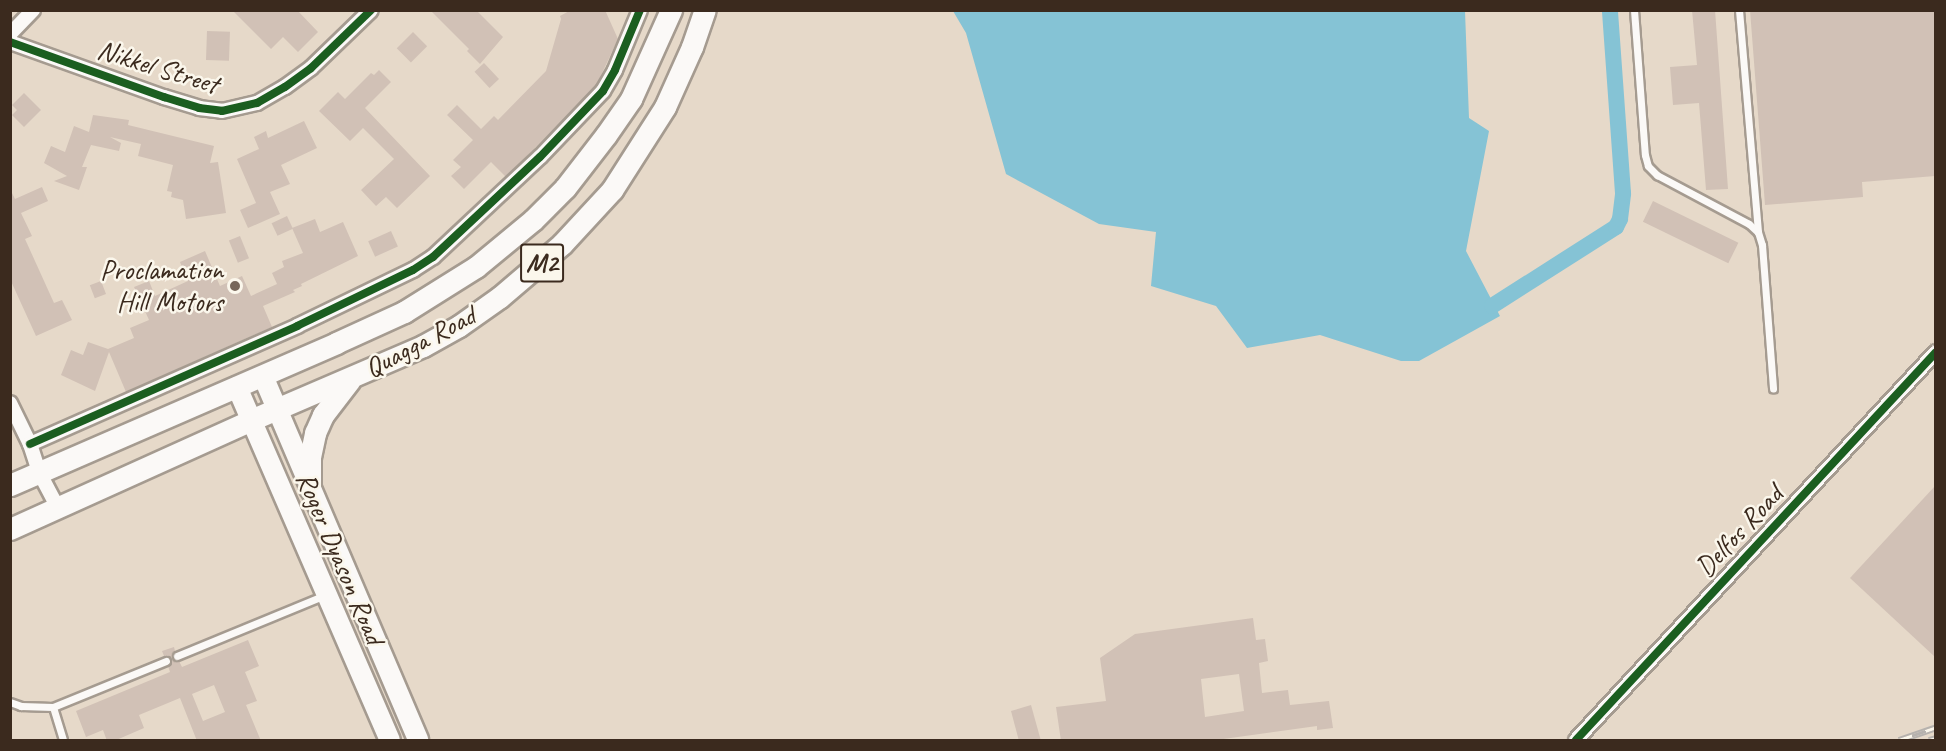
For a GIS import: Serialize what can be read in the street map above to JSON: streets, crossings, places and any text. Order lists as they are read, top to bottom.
{
  "streets": {
    "main road": ["M2", "Quagga Road", "Roger Dyason Road"],
    "street": ["Nikkel Street", "Delfos Road"]
  },
  "crossings": [
    ["Quagga Road", "Roger Dyason Road"]
  ],
  "places": ["Proclamation Hill Motors"]
}
